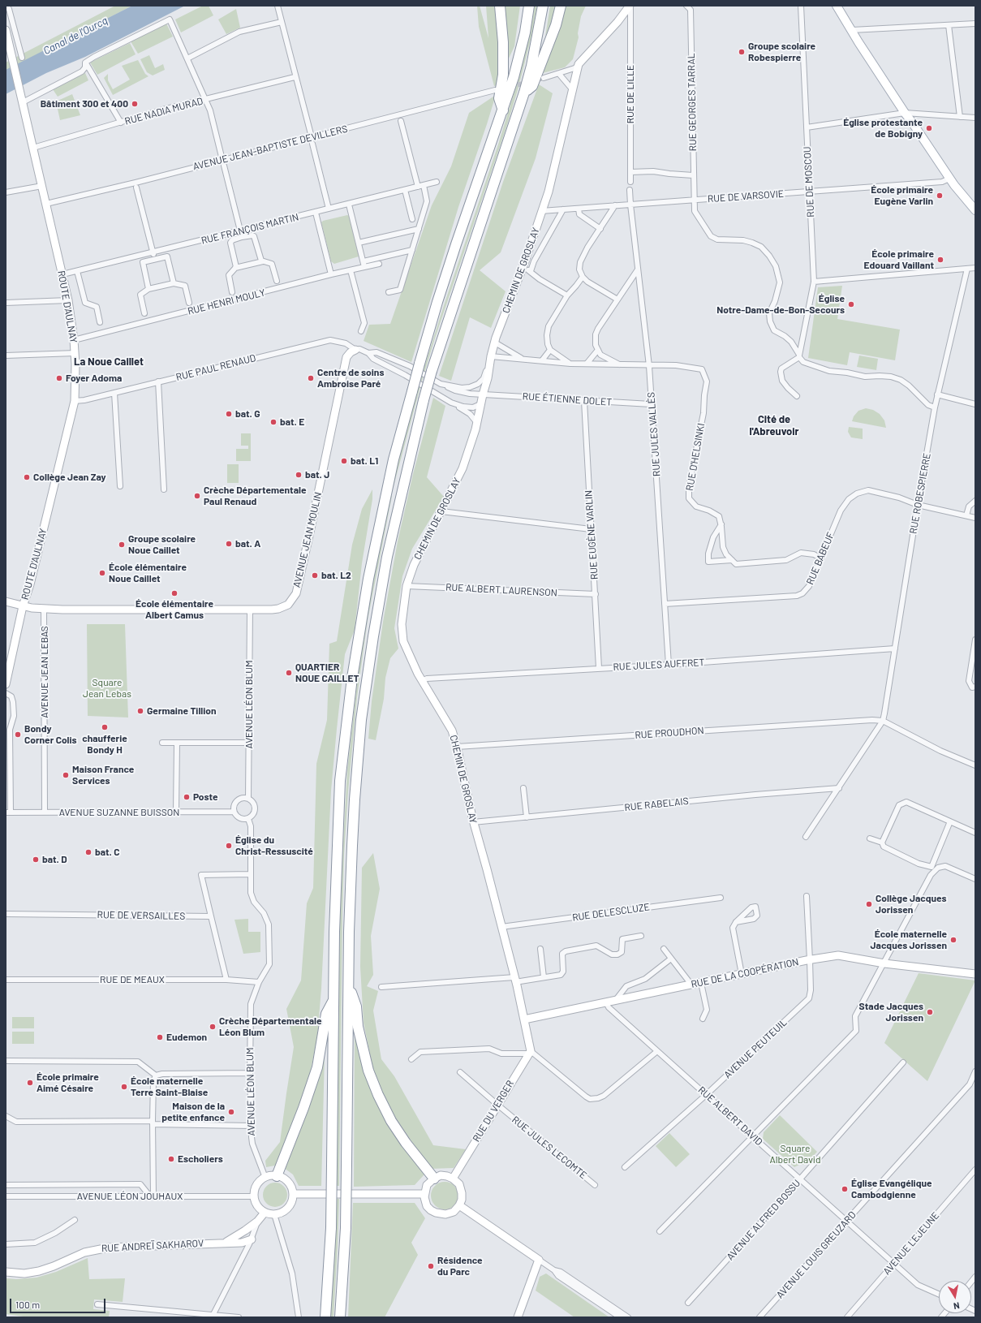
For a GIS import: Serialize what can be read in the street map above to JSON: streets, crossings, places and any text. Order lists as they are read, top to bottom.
{
  "streets": {
    "street": [
      "RUE DE LILLE",
      "RUE GEORGES TARRAL",
      "RUE NADIA MURAD",
      "AVENUE JEAN-BAPTISTE DEVILLERS",
      "RUE DE MOSCOU",
      "RUE DE VARSOVIE",
      "RUE FRANÇOIS MARTIN",
      "CHEMIN DE GROSLAY",
      "RUE HENRI MOULY",
      "ROUTE D'AULNAY",
      "RUE PAUL RENAUD",
      "RUE ÉTIENNE DOLET",
      "RUE JULES VALLÈS",
      "RUE D'HELSINKI",
      "RUE ROBESPIERRE",
      "RUE EUGÈNE VARLIN",
      "AVENUE JEAN MOULIN",
      "RUE BABEUF",
      "RUE ALBERT LAURENSON",
      "RUE JULES AUFFRET",
      "AVENUE JEAN LEBAS",
      "AVENUE LÉON BLUM",
      "RUE PROUDHON",
      "RUE RABELAIS",
      "AVENUE SUZANNE BUISSON",
      "RUE DELESCLUZE",
      "RUE DE VERSAILLES",
      "RUE DE LA COOPÉRATION",
      "RUE DE MEAUX",
      "AVENUE PEUTEUIL",
      "RUE DU VERGER",
      "RUE ALBERT DAVID",
      "RUE JULES LECOMTE",
      "AVENUE LÉON JOUHAUX",
      "AVENUE ALFRED BOSSU",
      "AVENUE LEJEUNE",
      "RUE ANDREÏ SAKHAROV",
      "AVENUE LOUIS GREUZARD"
    ]
  },
  "crossings": [
    ["RUE GEORGES TARRAL", "RUE DE MOSCOU"],
    ["RUE GEORGES TARRAL", "RUE DE VARSOVIE"],
    ["RUE NADIA MURAD", "ROUTE D'AULNAY"],
    ["AVENUE JEAN-BAPTISTE DEVILLERS", "ROUTE D'AULNAY"],
    ["RUE DE MOSCOU", "RUE DE VARSOVIE"],
    ["RUE DE VARSOVIE", "CHEMIN DE GROSLAY"],
    ["RUE DE VARSOVIE", "RUE JULES VALLÈS"],
    ["RUE FRANÇOIS MARTIN", "ROUTE D'AULNAY"],
    ["CHEMIN DE GROSLAY", "RUE ÉTIENNE DOLET"],
    ["CHEMIN DE GROSLAY", "RUE ALBERT LAURENSON"],
    ["CHEMIN DE GROSLAY", "RUE JULES AUFFRET"],
    ["CHEMIN DE GROSLAY", "RUE PROUDHON"],
    ["CHEMIN DE GROSLAY", "RUE RABELAIS"],
    ["CHEMIN DE GROSLAY", "RUE DELESCLUZE"],
    ["CHEMIN DE GROSLAY", "RUE DU VERGER"],
    ["RUE HENRI MOULY", "ROUTE D'AULNAY"],
    ["ROUTE D'AULNAY", "RUE PAUL RENAUD"],
    ["ROUTE D'AULNAY", "AVENUE JEAN MOULIN"],
    ["RUE PAUL RENAUD", "RUE ÉTIENNE DOLET"],
    ["RUE PAUL RENAUD", "AVENUE JEAN MOULIN"],
    ["RUE ÉTIENNE DOLET", "RUE JULES VALLÈS"],
    ["RUE ÉTIENNE DOLET", "RUE EUGÈNE VARLIN"],
    ["RUE JULES VALLÈS", "RUE D'HELSINKI"],
    ["RUE JULES VALLÈS", "RUE BABEUF"],
    ["RUE JULES VALLÈS", "RUE JULES AUFFRET"],
    ["RUE ROBESPIERRE", "RUE BABEUF"],
    ["RUE ROBESPIERRE", "RUE JULES AUFFRET"],
    ["RUE ROBESPIERRE", "RUE PROUDHON"],
    ["RUE EUGÈNE VARLIN", "RUE ALBERT LAURENSON"],
    ["RUE EUGÈNE VARLIN", "RUE JULES AUFFRET"],
    ["AVENUE JEAN MOULIN", "AVENUE JEAN LEBAS"],
    ["AVENUE JEAN MOULIN", "AVENUE LÉON BLUM"],
    ["AVENUE JEAN LEBAS", "AVENUE SUZANNE BUISSON"],
    ["AVENUE LÉON BLUM", "AVENUE SUZANNE BUISSON"],
    ["AVENUE LÉON BLUM", "RUE DE MEAUX"],
    ["AVENUE LÉON BLUM", "AVENUE LÉON JOUHAUX"],
    ["AVENUE LÉON BLUM", "RUE ANDREÏ SAKHAROV"],
    ["RUE DE LA COOPÉRATION", "AVENUE PEUTEUIL"],
    ["RUE DE LA COOPÉRATION", "RUE ALBERT DAVID"],
    ["AVENUE PEUTEUIL", "RUE ALBERT DAVID"],
    ["RUE DU VERGER", "RUE JULES LECOMTE"],
    ["RUE ALBERT DAVID", "AVENUE ALFRED BOSSU"],
    ["RUE ALBERT DAVID", "AVENUE LEJEUNE"],
    ["RUE ALBERT DAVID", "AVENUE LOUIS GREUZARD"],
    ["AVENUE LÉON JOUHAUX", "RUE ANDREÏ SAKHAROV"]
  ],
  "districts": ["La Noue Caillet", "Cité de l'Abreuvoir"],
  "water": ["Canal de l'Ourcq"],
  "parks": ["Square Jean Lebas", "Square Albert David"],
  "places": [
    "Groupe scolaire Robespierre",
    "Bâtiment 300 et 400",
    "Église protestante de Bobigny",
    "École primaire Eugène Varlin",
    "École primaire Edouard Vaillant",
    "Église Notre-Dame-de-Bon-Secours",
    "Foyer Adoma",
    "Centre de soins Ambroise Paré",
    "bat. G",
    "bat. E",
    "bat. L1",
    "bat. J",
    "Collège Jean Zay",
    "Crèche Départementale Paul Renaud",
    "bat. A",
    "Groupe scolaire Noue Caillet",
    "École élémentaire Noue Caillet",
    "bat. L2",
    "École élémentaire Albert Camus",
    "QUARTIER NOUE CAILLET",
    "Germaine Tillion",
    "chaufferie Bondy H",
    "Bondy Corner Colis",
    "Maison France Services",
    "Poste",
    "Église du Christ-Ressuscité",
    "bat. C",
    "bat. D",
    "Collège Jacques Jorissen",
    "École maternelle Jacques Jorissen",
    "Stade Jacques Jorissen",
    "Crèche Départementale Léon Blum",
    "Eudemon",
    "École primaire Aimé Césaire",
    "École maternelle Terre Saint-Blaise",
    "Maison de la petite enfance",
    "Escholiers",
    "Église Evangélique Cambodgienne",
    "Résidence du Parc"
  ],
  "scale_bar": "100 m",
  "north": "bottom"
}
